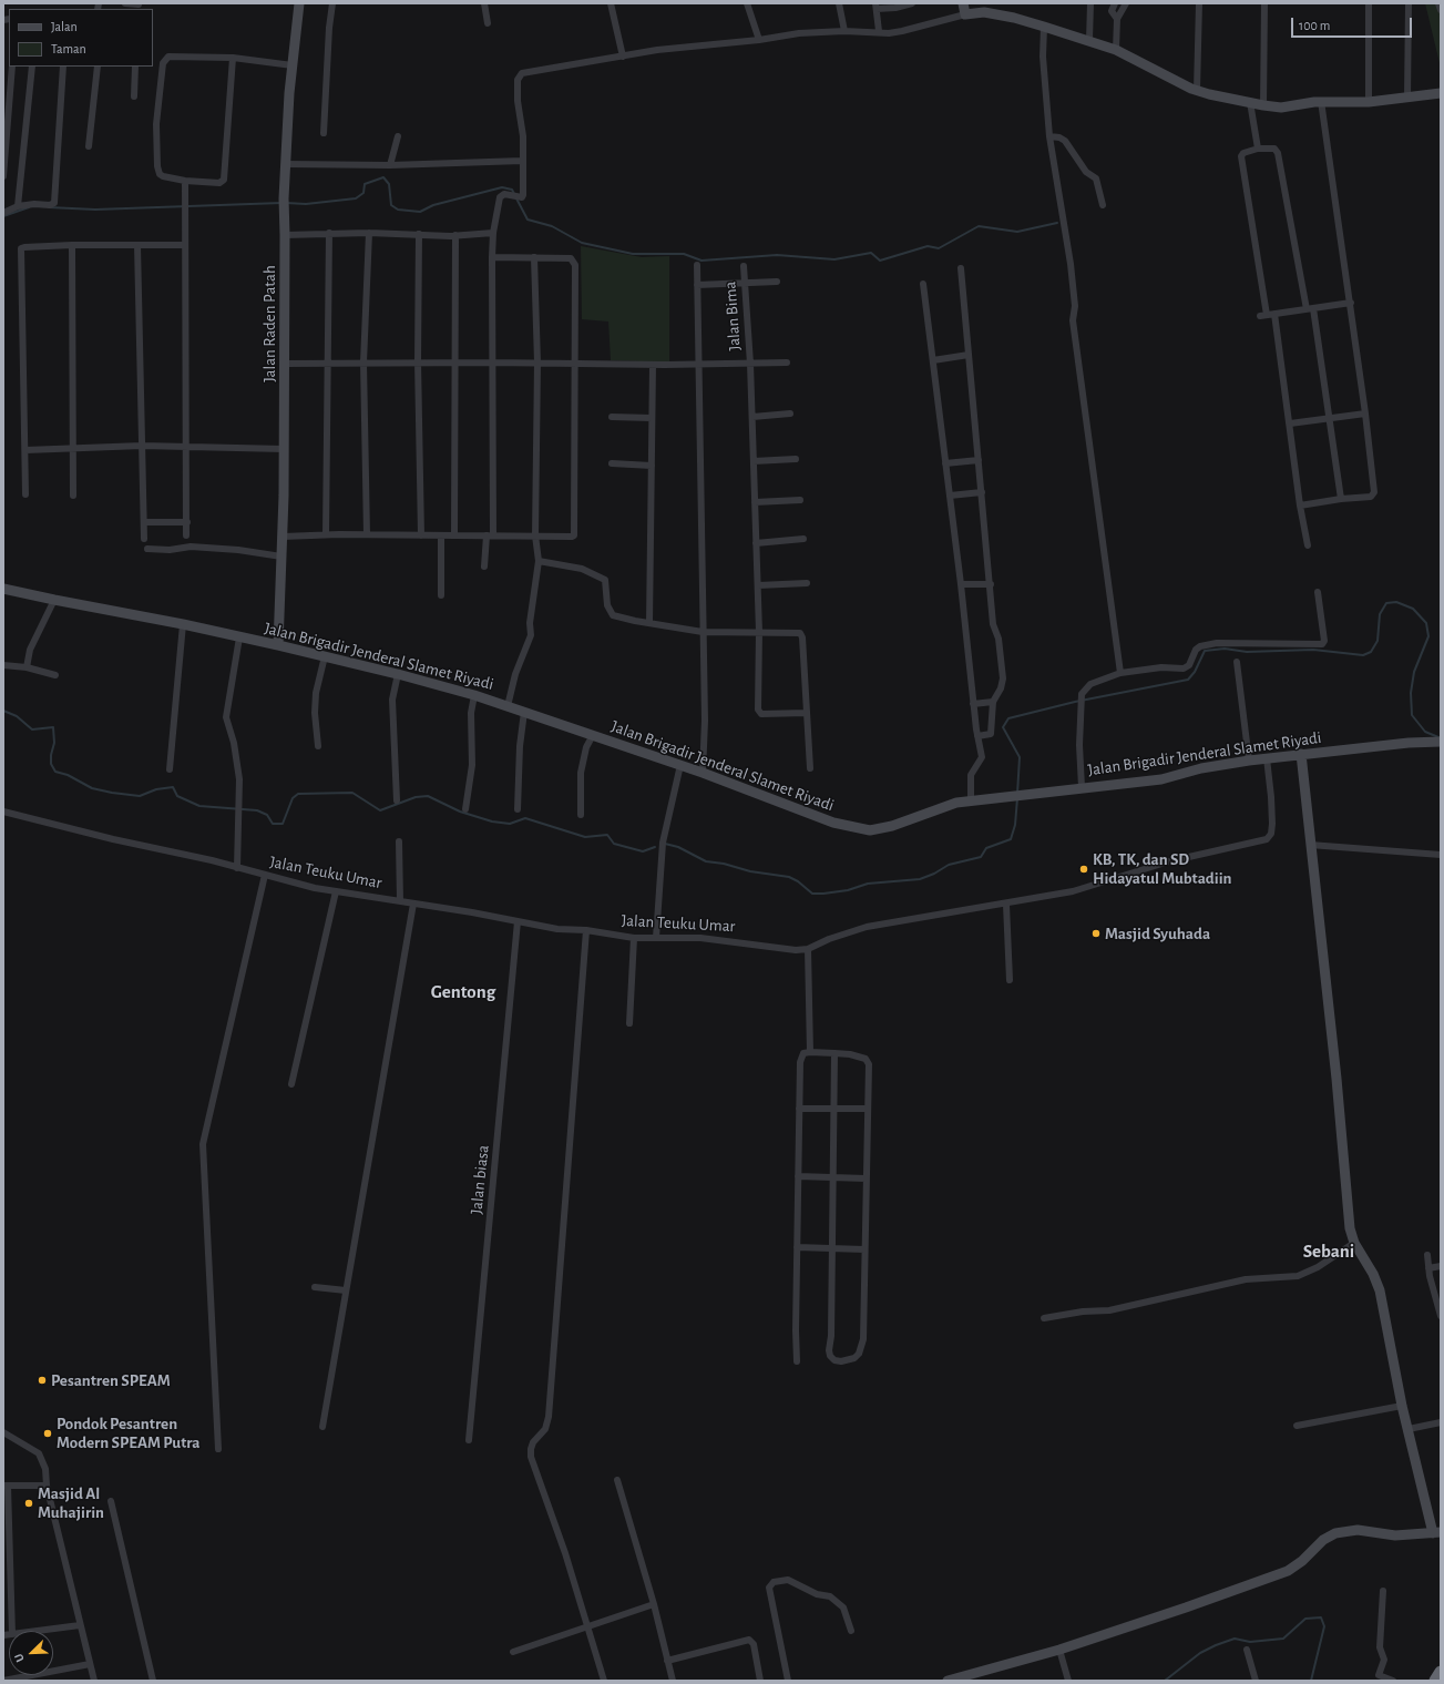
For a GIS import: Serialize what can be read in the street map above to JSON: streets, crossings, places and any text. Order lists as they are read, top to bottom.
{
  "streets": {
    "main road": ["Jalan Raden Patah", "Jalan Brigadir Jenderal Slamet Riyadi"],
    "street": ["Jalan Bima", "Jalan Teuku Umar", "Jalan biasa"]
  },
  "crossings": [
    ["Jalan Raden Patah", "Jalan Brigadir Jenderal Slamet Riyadi"],
    ["Jalan Brigadir Jenderal Slamet Riyadi", "Jalan Teuku Umar"],
    ["Jalan Teuku Umar", "Jalan biasa"]
  ],
  "districts": ["Gentong", "Sebani"],
  "places": [
    "KB, TK, dan SD Hidayatul Mubtadiin",
    "Masjid Syuhada",
    "Pesantren SPEAM",
    "Pondok Pesantren Modern SPEAM Putra",
    "Masjid Al Muhajirin"
  ],
  "legend": ["Jalan", "Taman"],
  "scale_bar": "100 m",
  "north": "bottom left"
}
